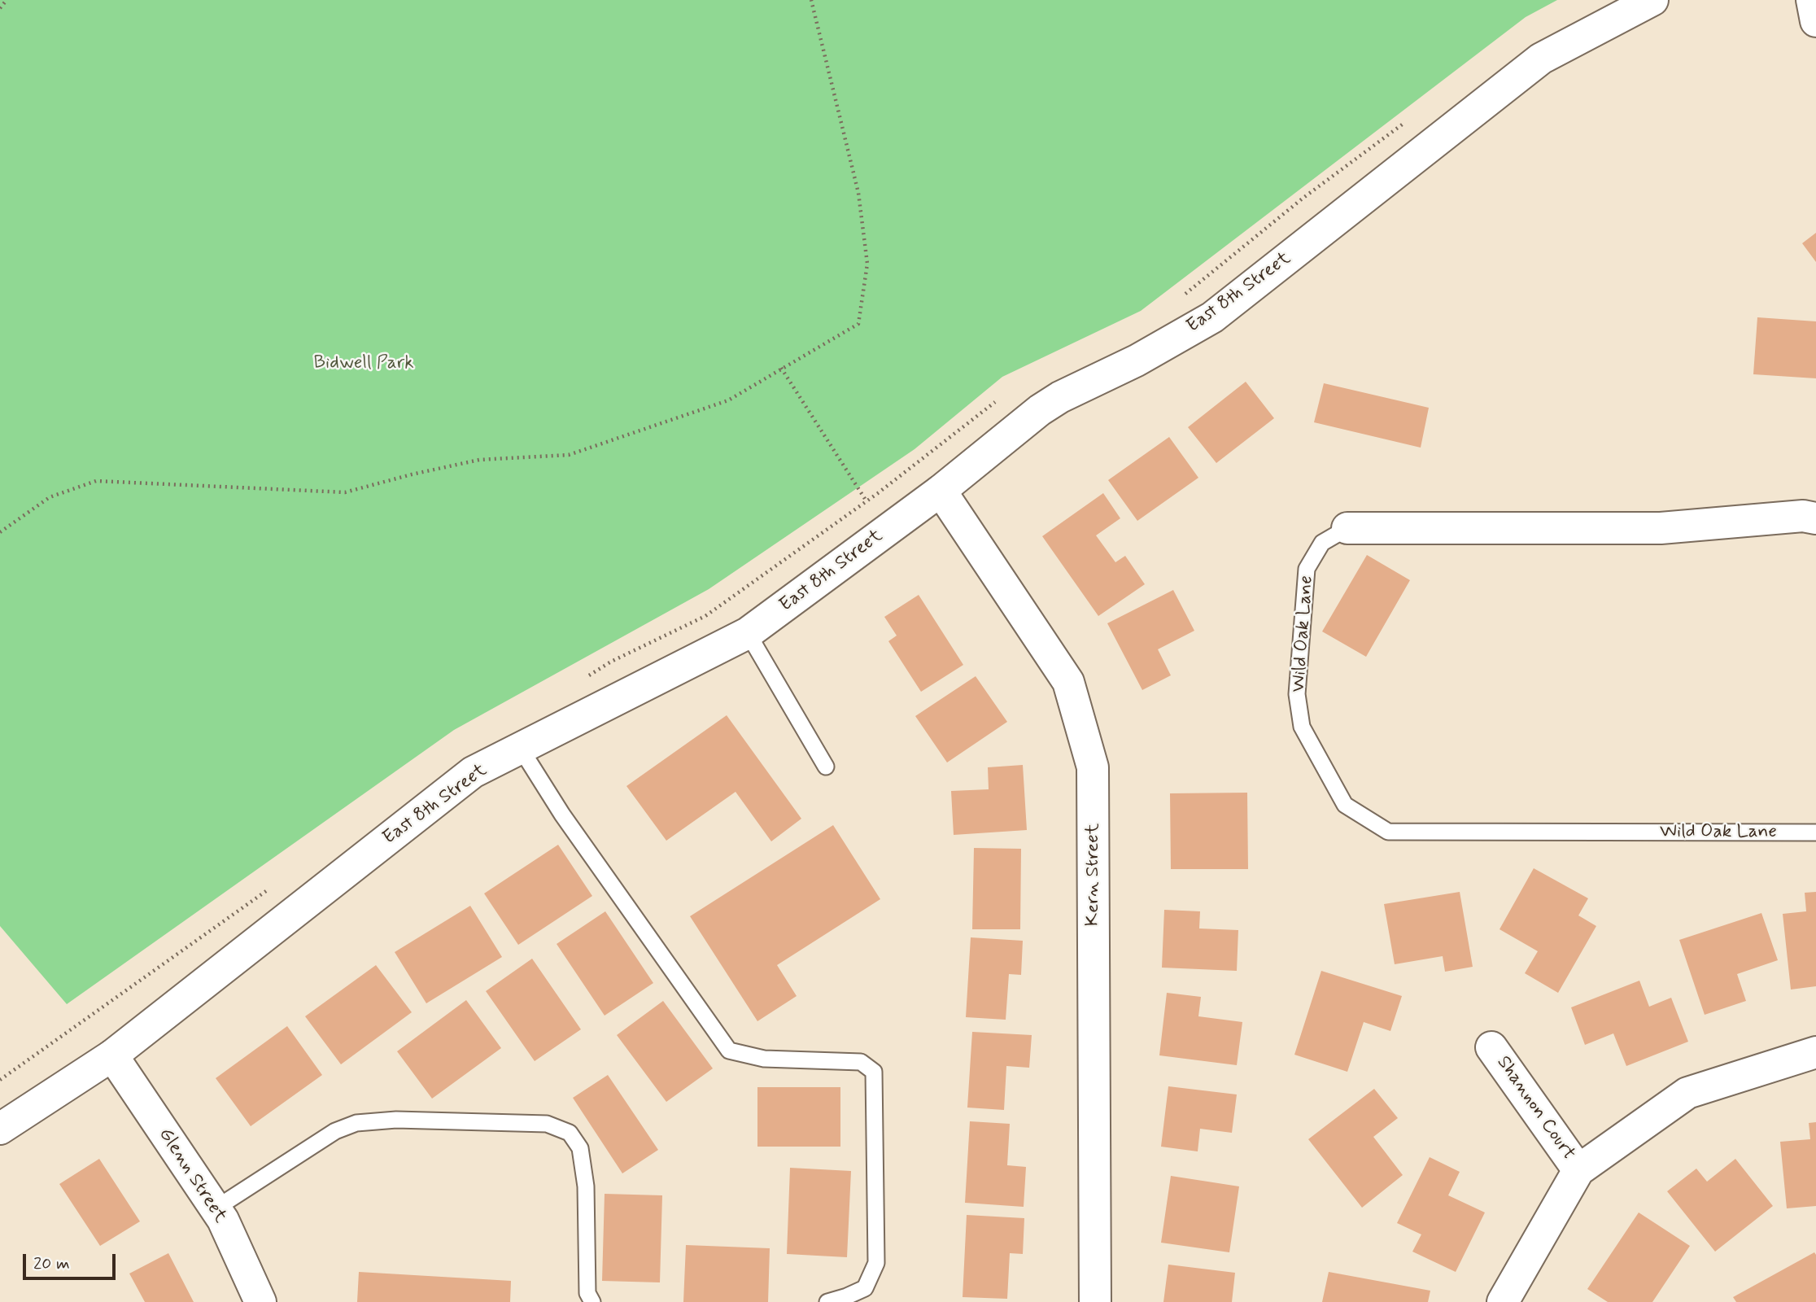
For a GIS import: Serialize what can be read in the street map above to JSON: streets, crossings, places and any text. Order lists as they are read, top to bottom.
{
  "streets": {
    "street": [
      "East 8th Street",
      "Wild Oak Lane",
      "Kern Street",
      "Shannon Court",
      "Glenn Street"
    ]
  },
  "crossings": [
    ["East 8th Street", "Kern Street"],
    ["East 8th Street", "Glenn Street"]
  ],
  "parks": ["Bidwell Park"],
  "scale_bar": "20 m"
}
